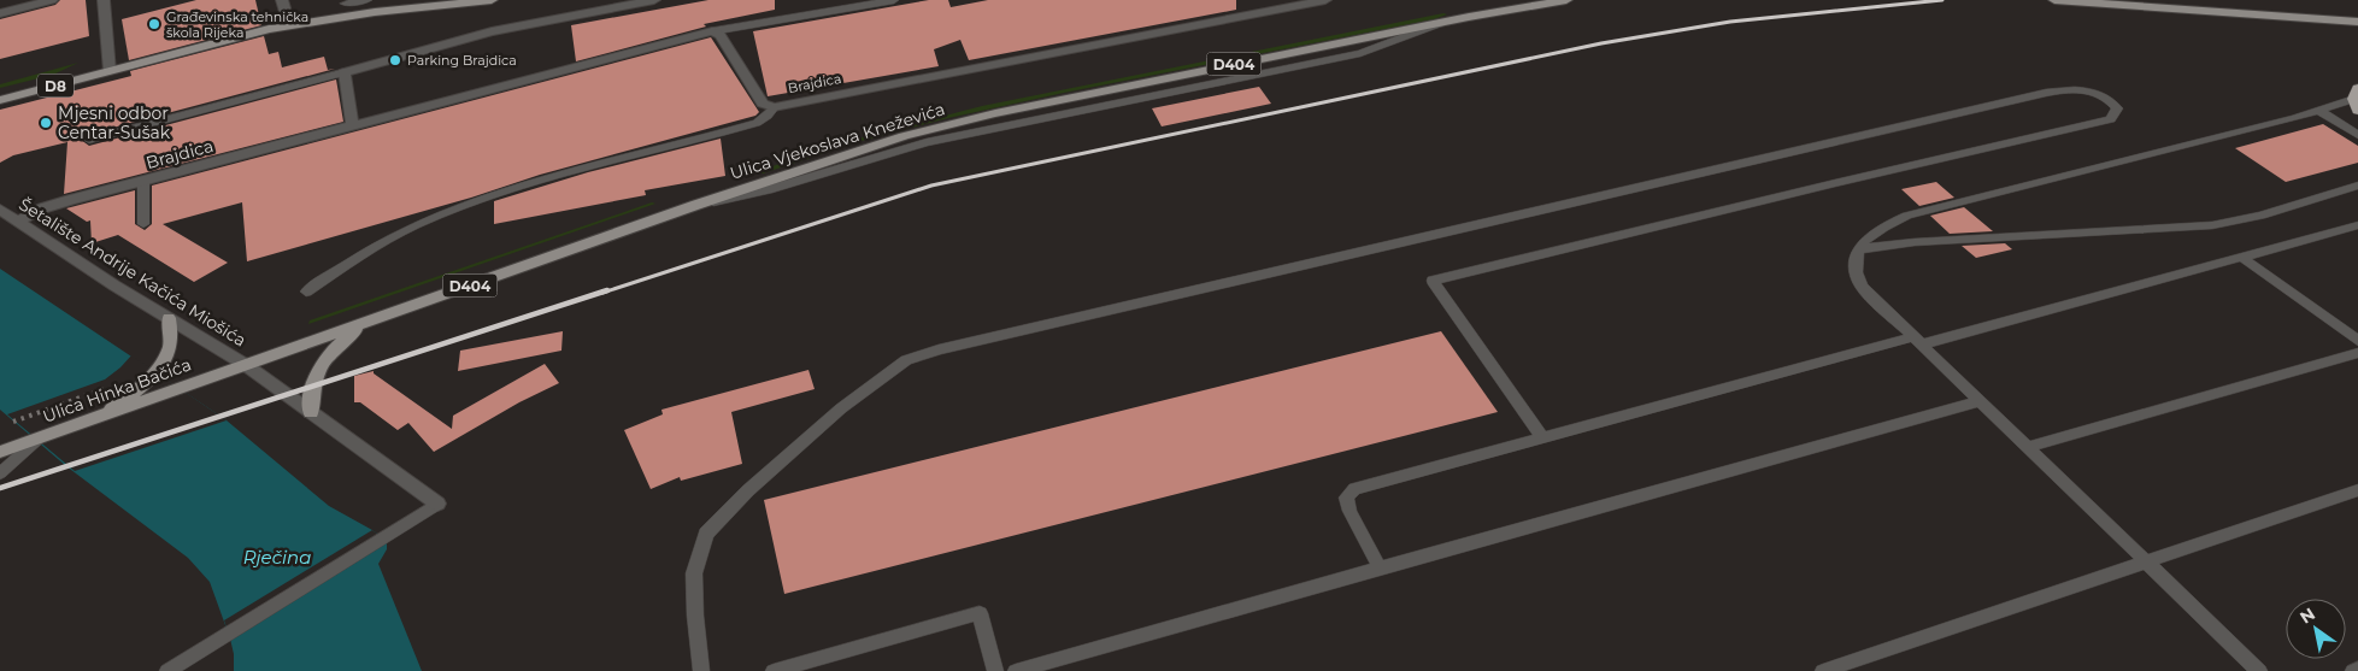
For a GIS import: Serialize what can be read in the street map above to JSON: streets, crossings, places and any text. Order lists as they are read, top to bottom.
{
  "streets": {
    "main road": [
      "D404",
      "D8",
      "Ulica Vjekoslava Kneževića",
      "Ulica Hinka Bačića"
    ],
    "street": ["Brajdica", "Šetalište Andrije Kačića Miošića"]
  },
  "crossings": [
    ["Brajdica", "Šetalište Andrije Kačića Miošića"],
    ["Ulica Vjekoslava Kneževića", "Šetalište Andrije Kačića Miošića"],
    ["Ulica Vjekoslava Kneževića", "Ulica Hinka Bačića"],
    ["Šetalište Andrije Kačića Miošića", "Ulica Hinka Bačića"]
  ],
  "water": ["Rječina"],
  "places": ["Građevinska tehnička škola Rijeka", "Parking Brajdica", "Mjesni odbor Centar-Sušak"],
  "north": "top left"
}
